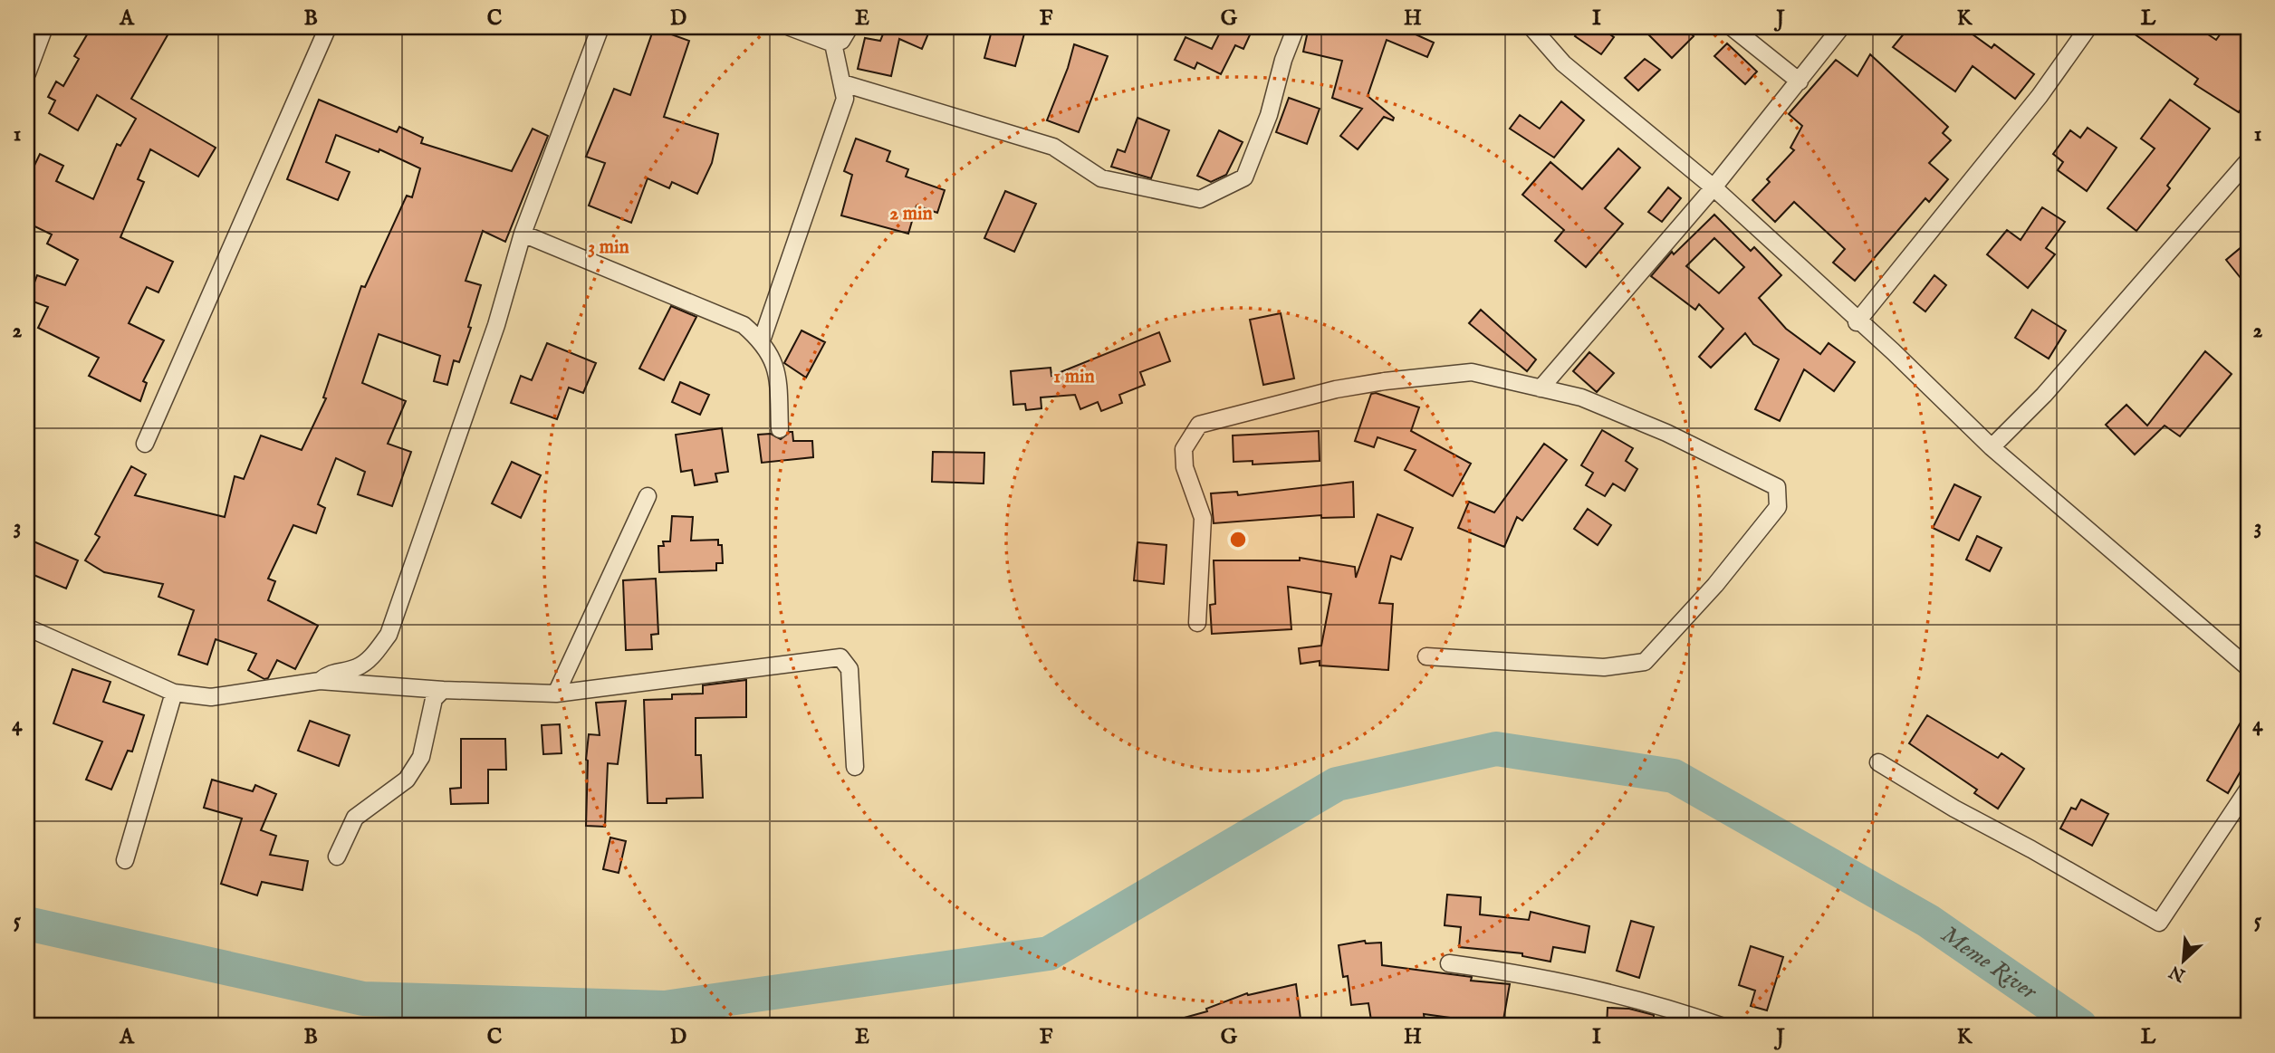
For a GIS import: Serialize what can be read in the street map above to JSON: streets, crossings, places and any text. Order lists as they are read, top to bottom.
{
  "water": ["Meme River"],
  "north": "bottom left",
  "grid": {
    "columns": [
      "A",
      "B",
      "C",
      "D",
      "E",
      "F",
      "G",
      "H",
      "I",
      "J",
      "K",
      "L"
    ],
    "rows": [
      "1",
      "2",
      "3",
      "4",
      "5"
    ]
  },
  "rings": ["2 min", "3 min", "1 min"]
}
